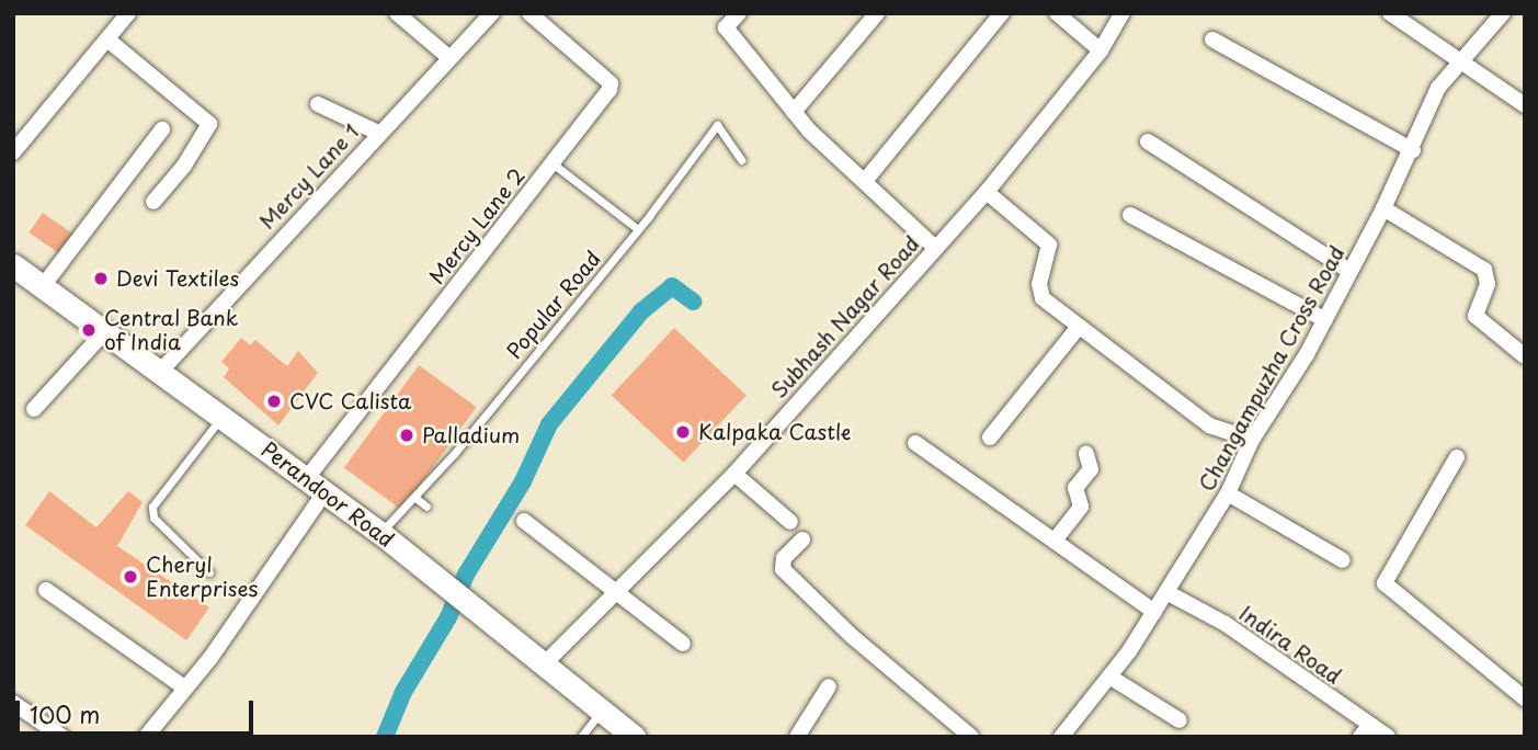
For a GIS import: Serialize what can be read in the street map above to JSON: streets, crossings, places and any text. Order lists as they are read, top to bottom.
{
  "streets": {
    "main road": ["Perandoor Road"],
    "street": [
      "Mercy Lane 1",
      "Mercy Lane 2",
      "Subhash Nagar Road",
      "Changampuzha Cross Road",
      "Indira Road"
    ],
    "lane": ["Popular Road"]
  },
  "crossings": [
    ["Mercy Lane 1", "Perandoor Road"],
    ["Mercy Lane 2", "Perandoor Road"],
    ["Popular Road", "Perandoor Road"],
    ["Subhash Nagar Road", "Perandoor Road"],
    ["Changampuzha Cross Road", "Indira Road"]
  ],
  "places": [
    "Devi Textiles",
    "Central Bank of India",
    "CVC Calista",
    "Kalpaka Castle",
    "Palladium",
    "Cheryl Enterprises"
  ],
  "scale_bar": "100 m"
}
